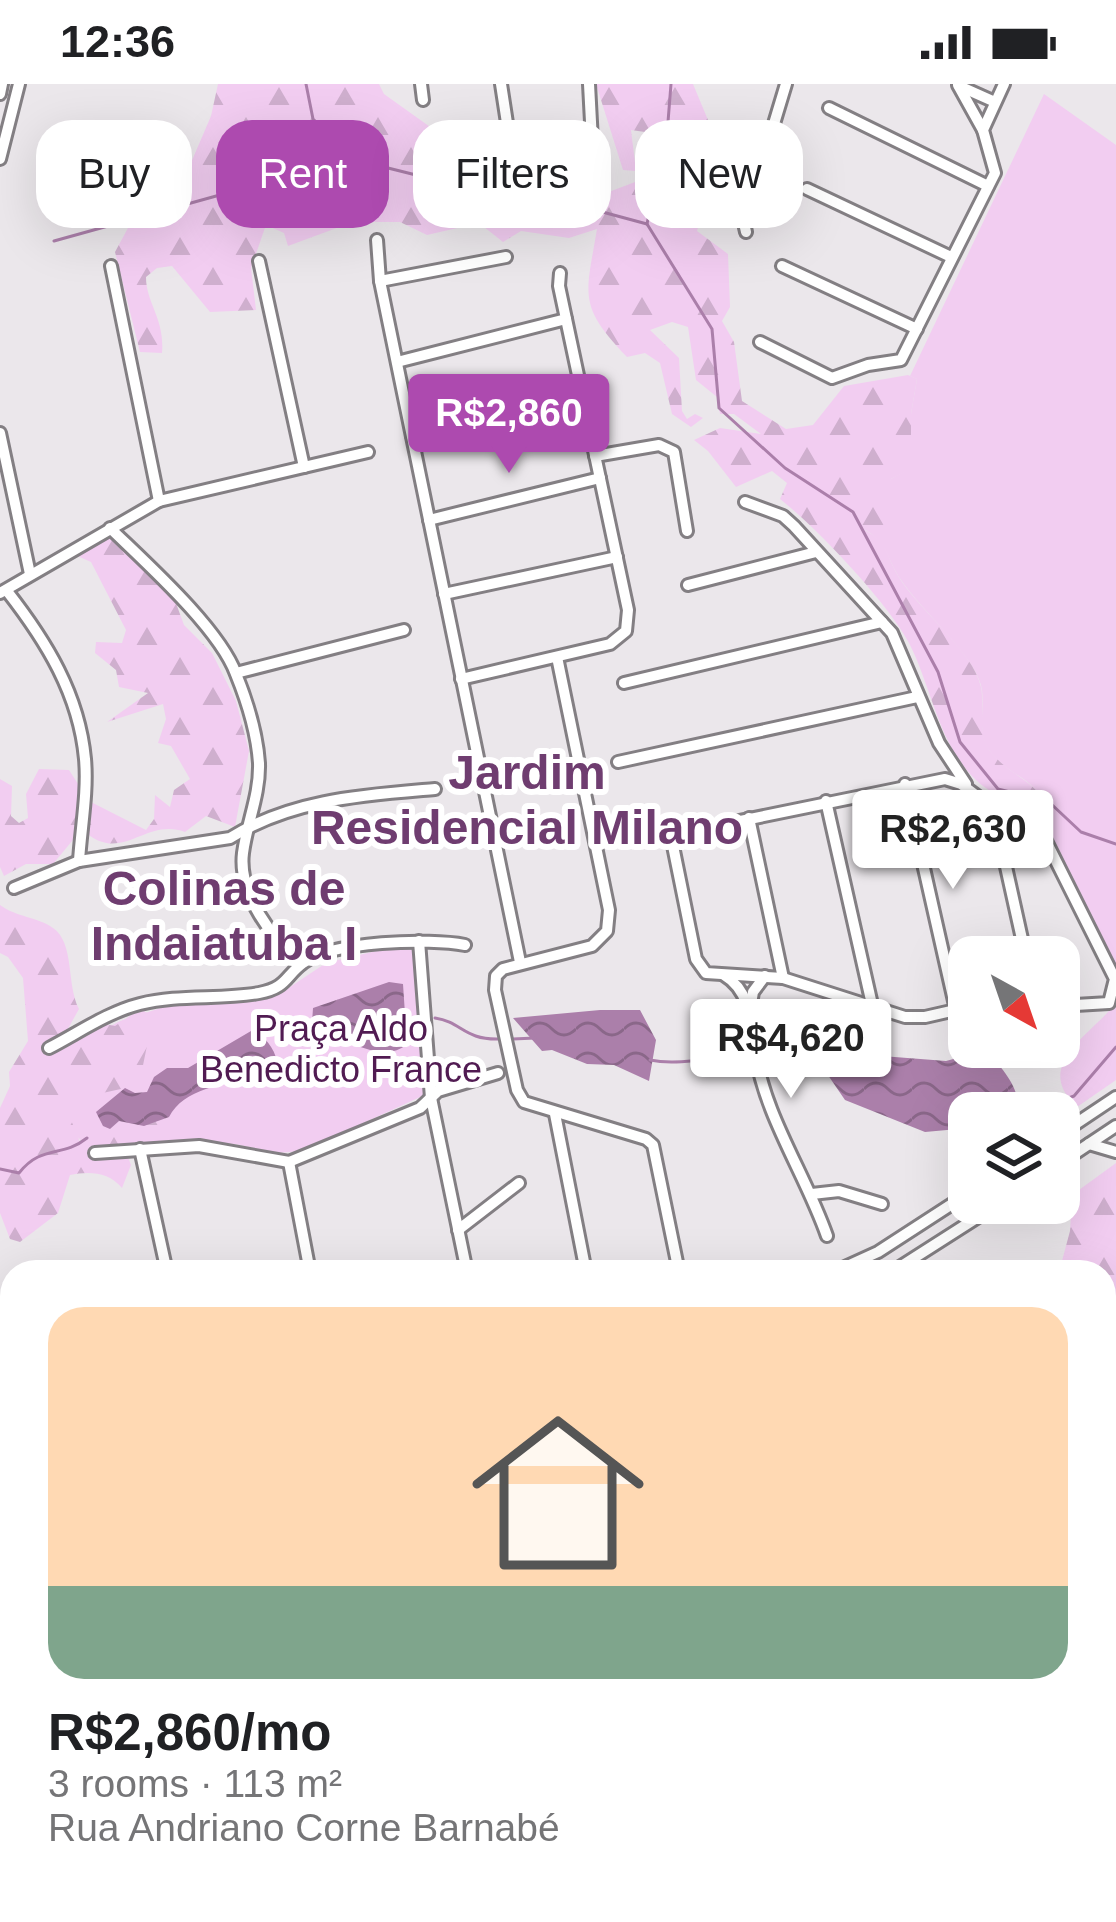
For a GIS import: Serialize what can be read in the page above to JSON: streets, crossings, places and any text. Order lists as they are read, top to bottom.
{
  "districts": ["Jardim Residencial Milano", "Colinas de Indaiatuba I"],
  "parks": ["Praça Aldo Benedicto France"],
  "north": "bottom right",
  "page": {
    "status": "12:36",
    "chip": [
      "Buy",
      "Rent",
      "Filters",
      "New"
    ],
    "price": ["R$2,860", "R$2,630", "R$4,620"],
    "list": [
      {
        "name": "R$2,860/mo",
        "note": "3 rooms · 113 m² · Rua Andriano Corne Barnabé"
      }
    ]
  }
}
